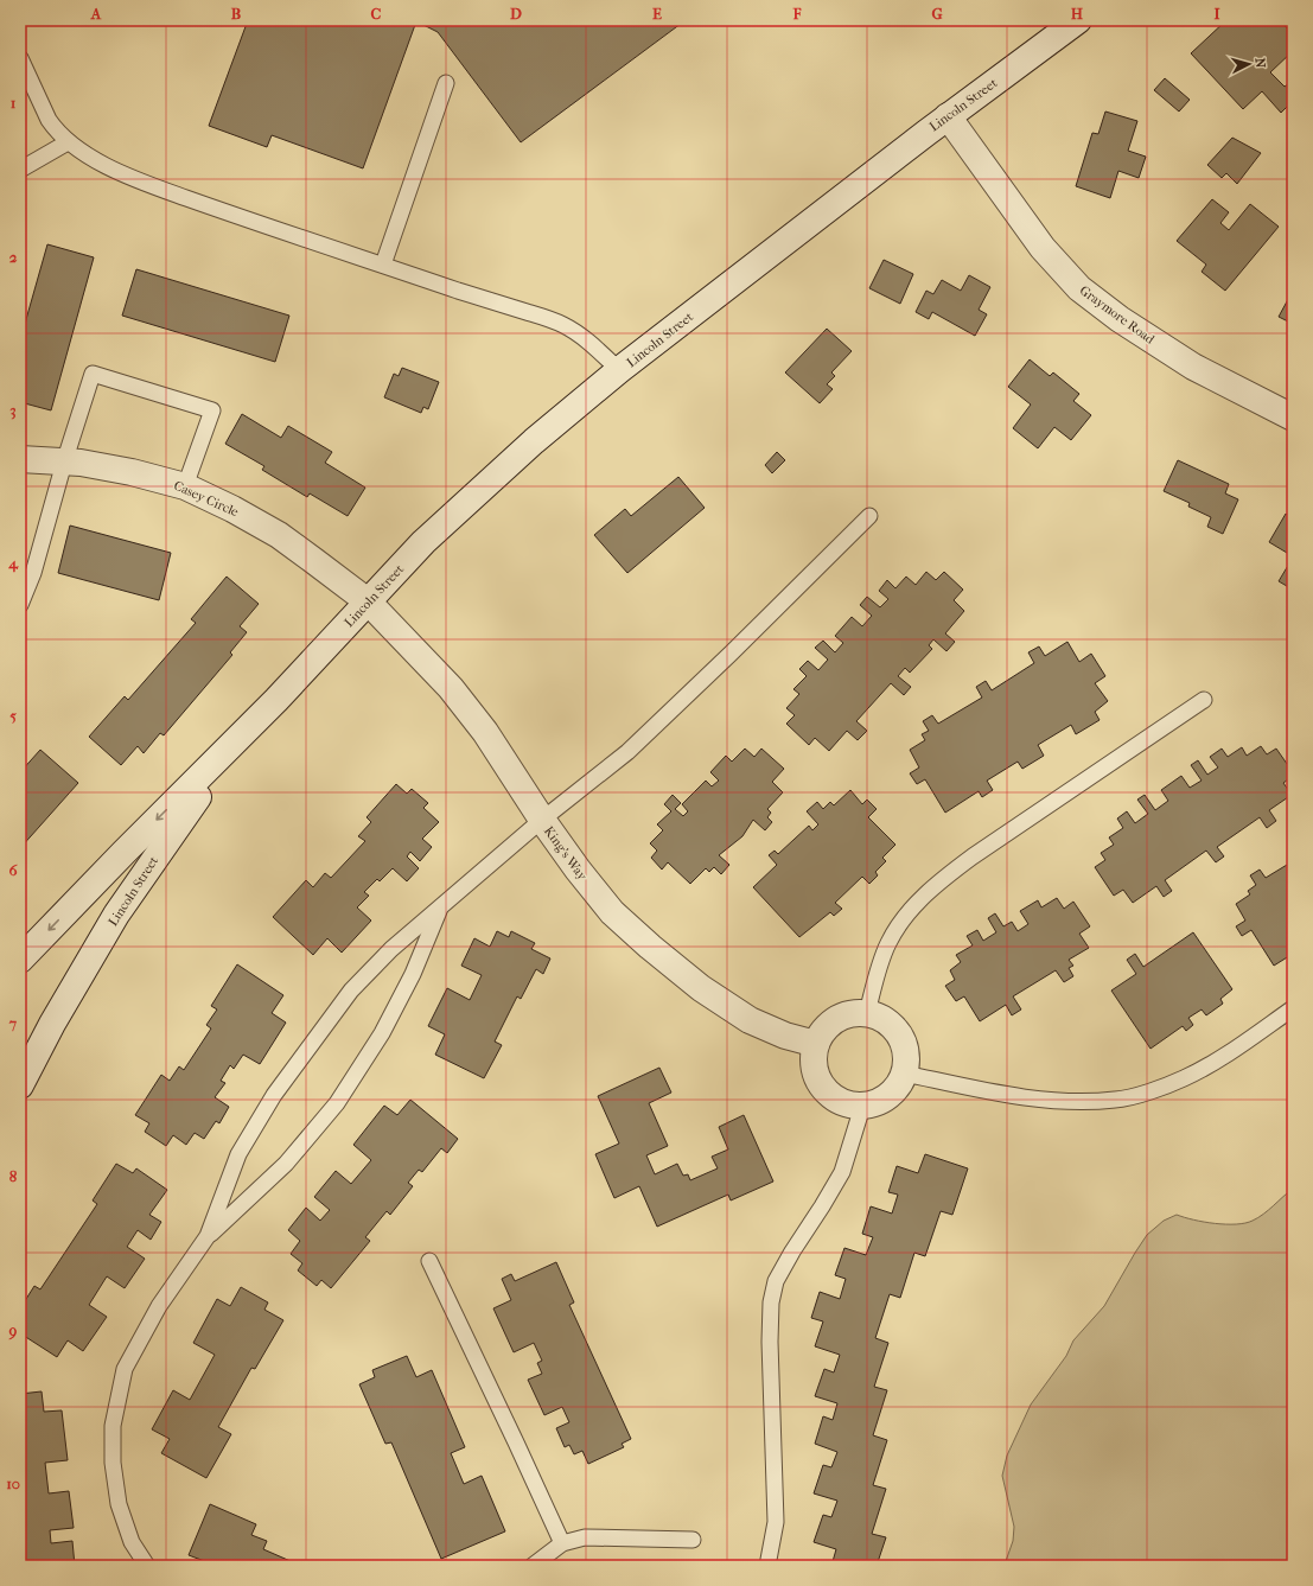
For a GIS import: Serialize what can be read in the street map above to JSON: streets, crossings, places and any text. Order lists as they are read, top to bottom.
{
  "streets": {
    "street": [
      "Lincoln Street",
      "Graymore Road",
      "Casey Circle",
      "King's Way"
    ]
  },
  "crossings": [
    ["Lincoln Street", "Graymore Road"],
    ["Lincoln Street", "Casey Circle"],
    ["Lincoln Street", "King's Way"],
    ["Casey Circle", "King's Way"]
  ],
  "north": "right",
  "grid": {
    "columns": [
      "A",
      "B",
      "C",
      "D",
      "E",
      "F",
      "G",
      "H",
      "I"
    ],
    "rows": [
      "1",
      "2",
      "3",
      "4",
      "5",
      "6",
      "7",
      "8",
      "9",
      "10"
    ]
  }
}
